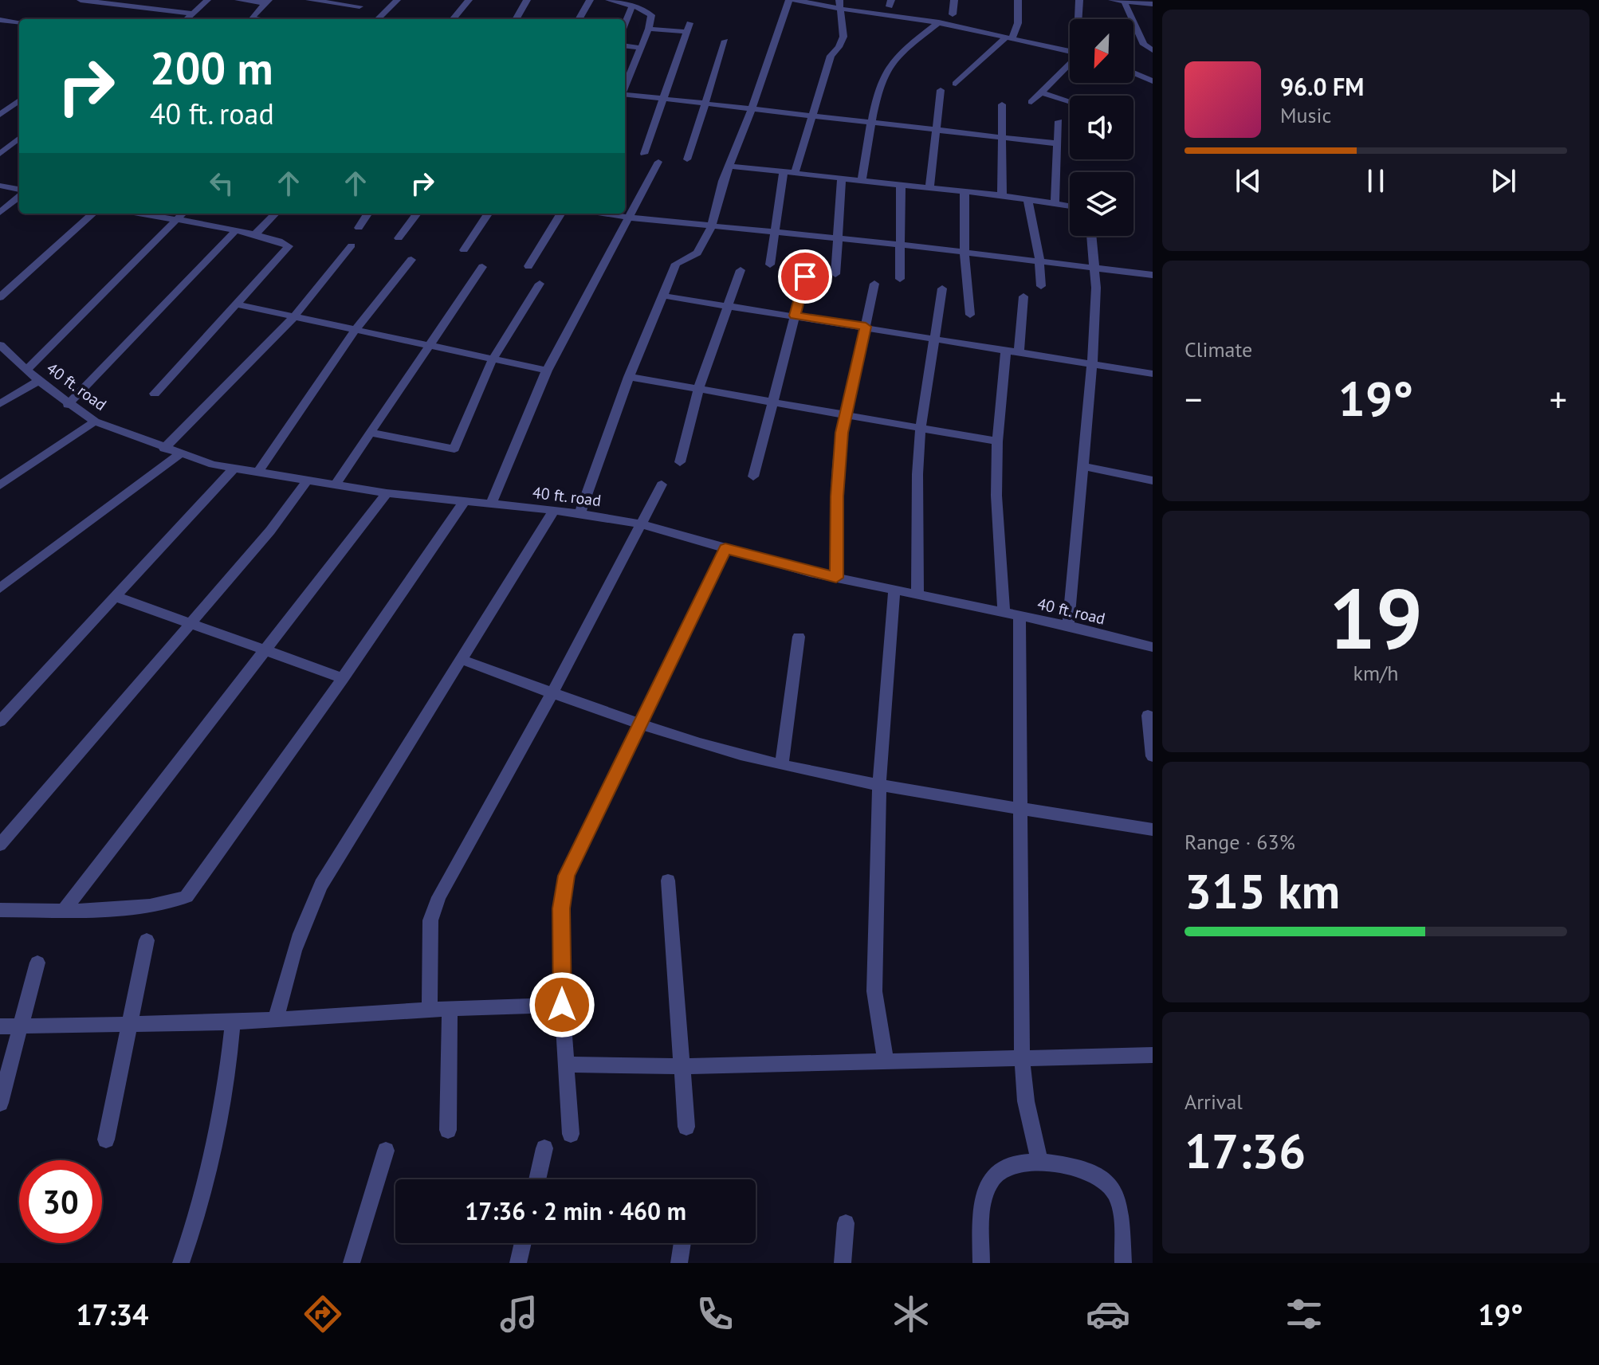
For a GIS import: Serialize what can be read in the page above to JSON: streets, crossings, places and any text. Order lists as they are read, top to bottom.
{
  "streets": {
    "street": ["40 ft. road"]
  },
  "north": "bottom left",
  "page": {
    "turn": ["200 m", "40 ft. road"],
    "song": ["96.0 FM", "Music"],
    "tile": [
      "Climate",
      ["19", "km/h"],
      ["Range · 63%", "315 km"],
      ["Arrival", "17:36"]
    ],
    "heat": ["−", "19°", "+"],
    "limit": "30",
    "trip": "17:36 · 2 min · 460 m",
    "tabs": ["17:34", "19°"]
  }
}
